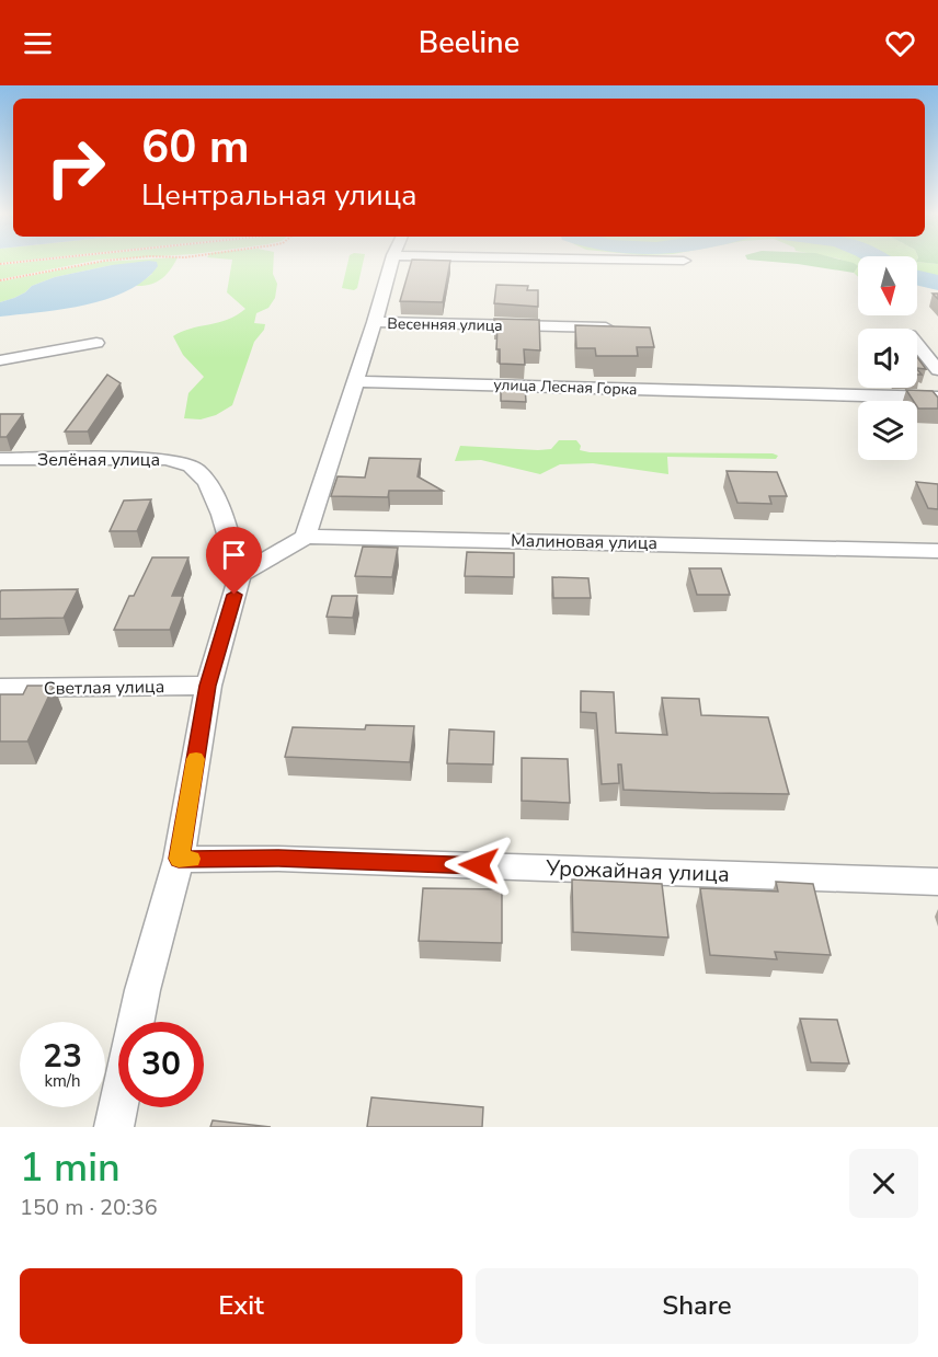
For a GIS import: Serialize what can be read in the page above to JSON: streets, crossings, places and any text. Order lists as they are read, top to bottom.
{
  "streets": {
    "street": [
      "Весенняя улица",
      "улица Лесная Горка",
      "Зелёная улица",
      "Малиновая улица",
      "Светлая улица",
      "Урожайная улица"
    ]
  },
  "crossings": [
    ["Зелёная улица", "Малиновая улица"]
  ],
  "north": "bottom",
  "page": {
    "header": "Beeline",
    "turn": ["60 m", "Центральная улица"],
    "speed": "23 km/h",
    "limit": "30",
    "heading": ["1 min", "150 m · 20:36"],
    "buttons": ["Exit", "Share"]
  }
}
